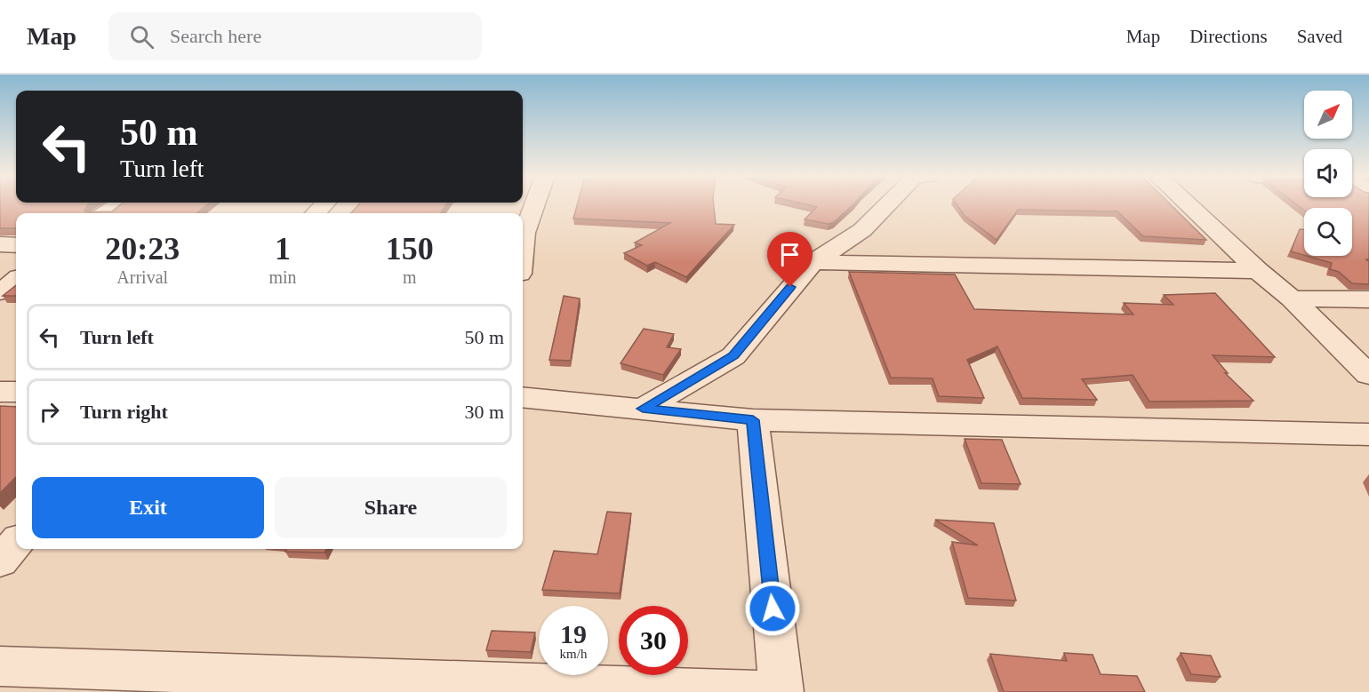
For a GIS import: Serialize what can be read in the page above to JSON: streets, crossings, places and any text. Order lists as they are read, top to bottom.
{
  "north": "top right",
  "page": {
    "header": "Map",
    "search": "Search here",
    "nav": ["Map", "Directions", "Saved"],
    "turn": ["50 m", "Turn left"],
    "eta": [
      "20:23",
      "Arrival",
      "1",
      "min",
      "150",
      "m"
    ],
    "list": [
      {
        "name": "Turn left",
        "value": "50 m"
      },
      {
        "name": "Turn right",
        "value": "30 m"
      }
    ],
    "buttons": ["Exit", "Share"],
    "speed": "19 km/h",
    "limit": "30"
  }
}
